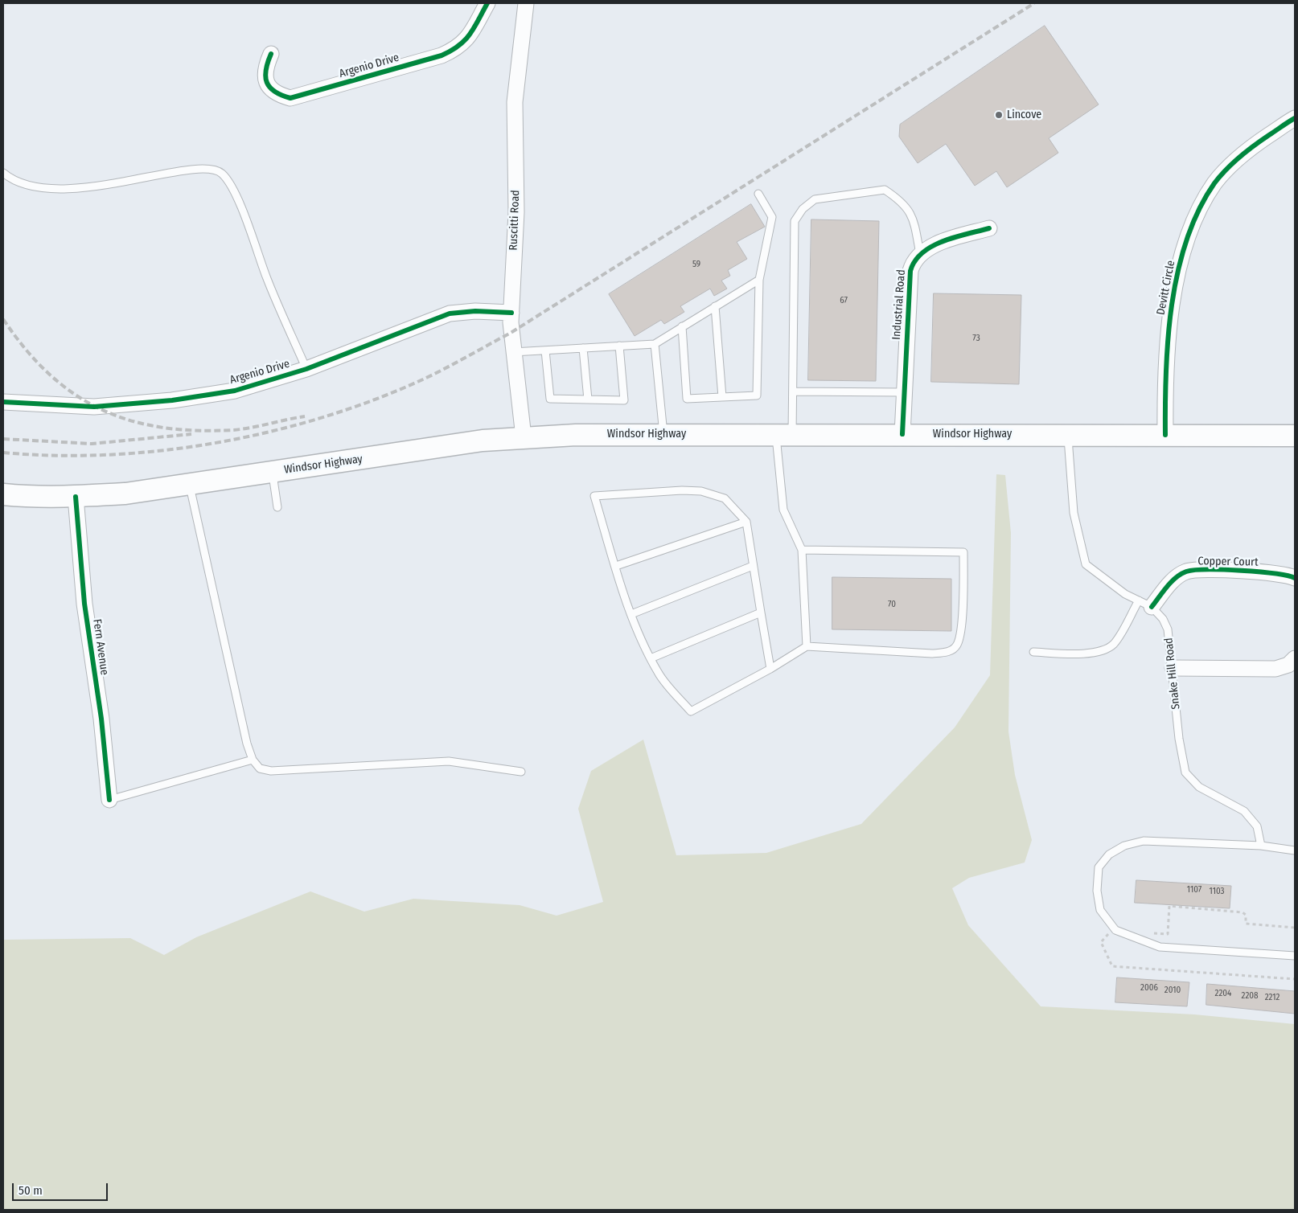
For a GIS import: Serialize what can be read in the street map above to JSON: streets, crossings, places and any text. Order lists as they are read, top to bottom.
{
  "streets": {
    "main road": ["Windsor Highway"],
    "street": [
      "Argenio Drive",
      "Ruscitti Road",
      "Devitt Circle",
      "Industrial Road",
      "Copper Court",
      "Fern Avenue"
    ],
    "lane": ["Snake Hill Road"]
  },
  "crossings": [
    ["Argenio Drive", "Ruscitti Road"],
    ["Ruscitti Road", "Windsor Highway"],
    ["Devitt Circle", "Windsor Highway"],
    ["Industrial Road", "Windsor Highway"],
    ["Windsor Highway", "Fern Avenue"],
    ["Windsor Highway", "Snake Hill Road"],
    ["Copper Court", "Snake Hill Road"]
  ],
  "places": ["Lincove"],
  "house_numbers": [
    "59",
    "67",
    "73",
    "70",
    "1107",
    "1103",
    "2006",
    "2010",
    "2204",
    "2208",
    "2212"
  ],
  "scale_bar": "50 m"
}
